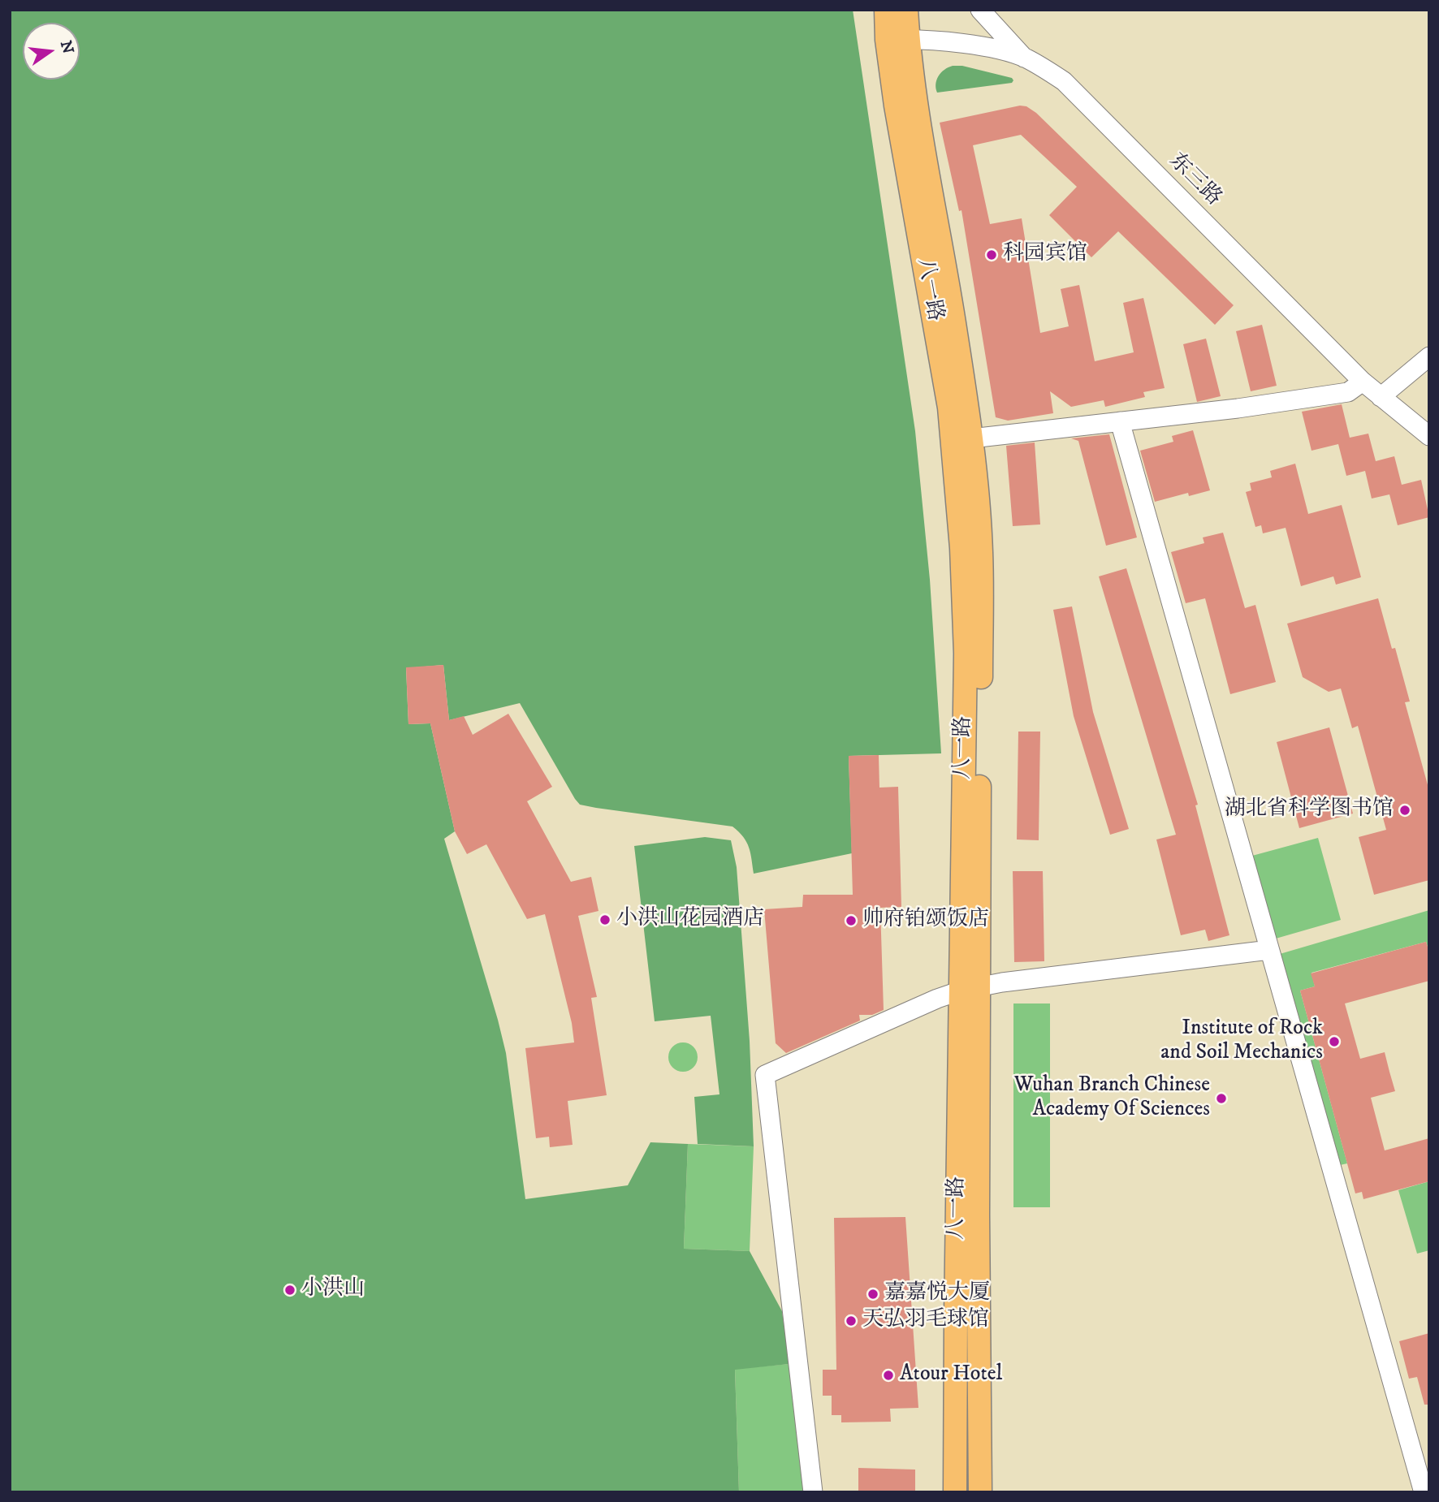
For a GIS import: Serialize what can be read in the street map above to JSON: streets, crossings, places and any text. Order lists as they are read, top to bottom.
{
  "streets": {
    "main road": ["八一路"],
    "street": ["东三路"]
  },
  "crossings": [
    ["东三路", "八一路"]
  ],
  "places": [
    "科园宾馆",
    "湖北省科学图书馆",
    "小洪山花园酒店",
    "帅府铂颂饭店",
    "Institute of Rock and Soil Mechanics",
    "Wuhan Branch Chinese Academy Of Sciences",
    "小洪山",
    "嘉嘉悦大厦",
    "天弘羽毛球馆",
    "Atour Hotel"
  ],
  "north": "right"
}
